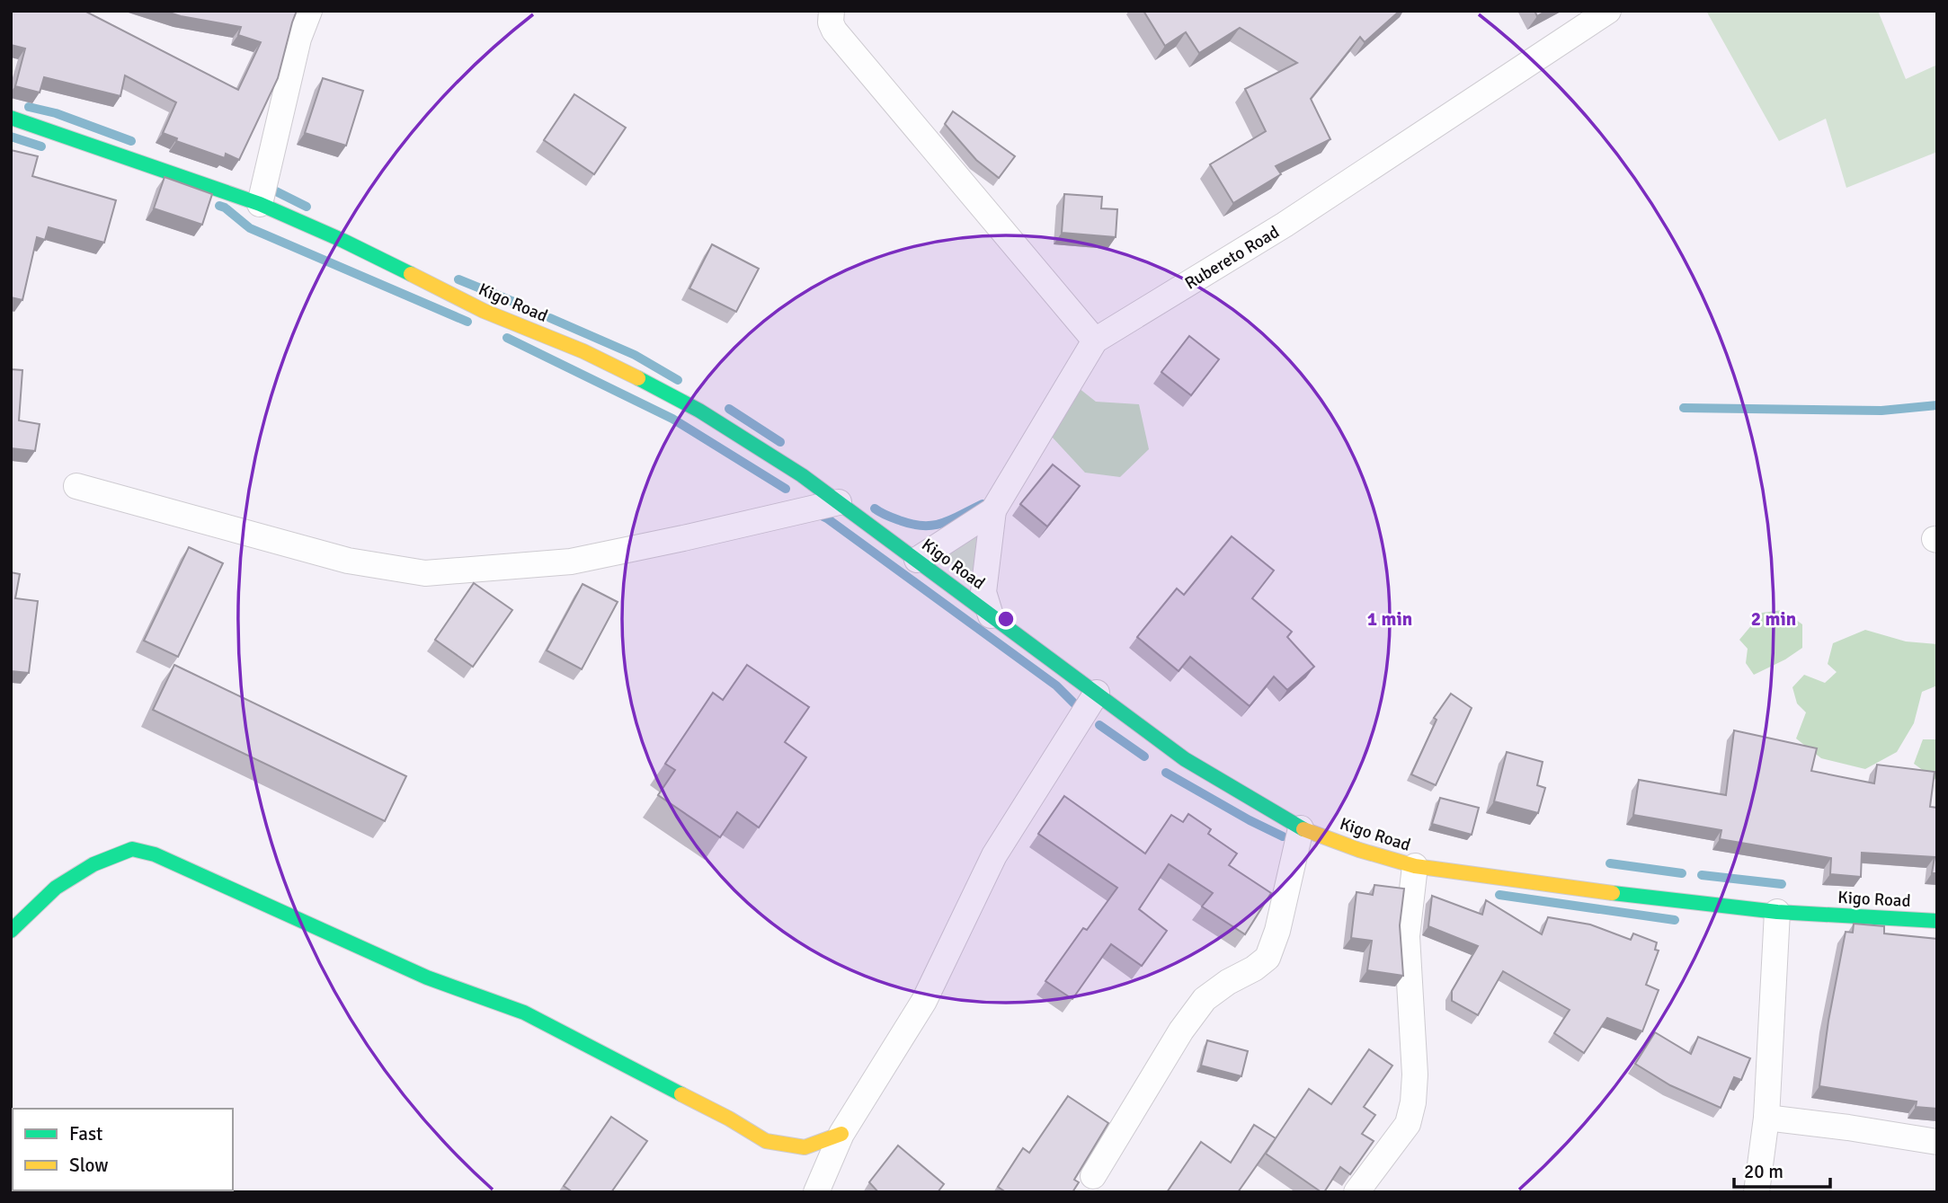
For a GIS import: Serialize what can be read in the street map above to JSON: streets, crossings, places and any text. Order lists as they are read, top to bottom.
{
  "streets": {
    "street": ["Rubereto Road", "Kigo Road"]
  },
  "crossings": [
    ["Rubereto Road", "Kigo Road"]
  ],
  "legend": ["Fast", "Slow"],
  "scale_bar": "20 m",
  "rings": ["1 min", "2 min"]
}
